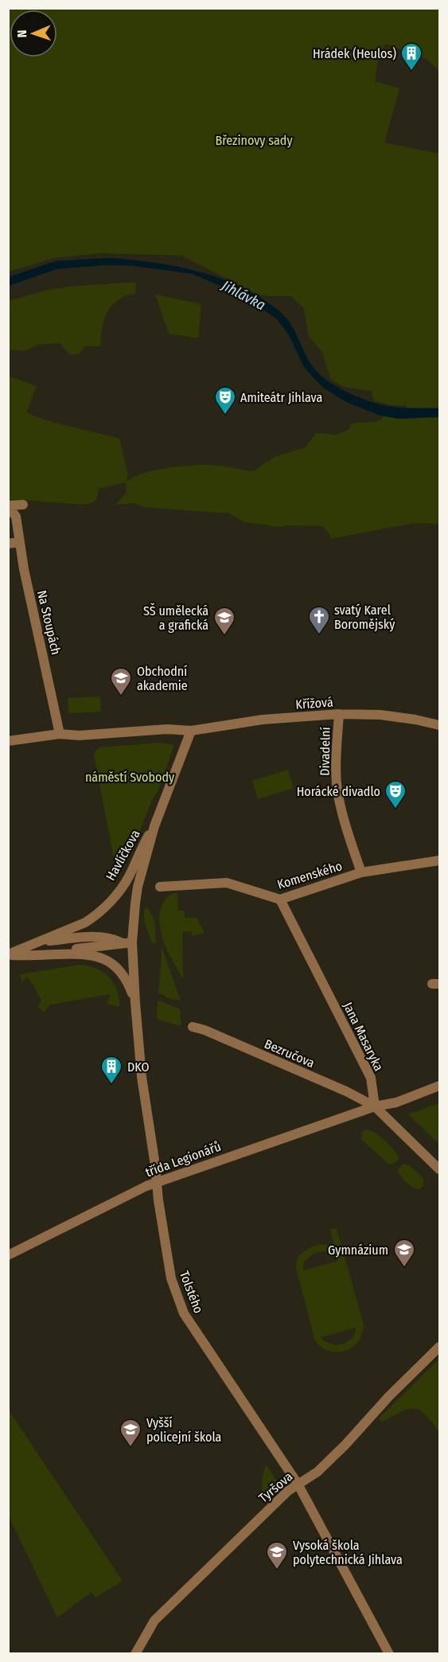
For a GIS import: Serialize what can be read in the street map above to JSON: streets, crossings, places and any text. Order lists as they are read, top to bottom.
{
  "streets": {
    "street": [
      "Na Stoupách",
      "Křížová",
      "Divadelní",
      "Havlíčkova",
      "Komenského",
      "Jana Masaryka",
      "Bezručova",
      "třída Legionářů",
      "Tolstého",
      "Tyršova"
    ]
  },
  "crossings": [
    ["Křížová", "Divadelní"],
    ["Divadelní", "Komenského"],
    ["Havlíčkova", "Tolstého"],
    ["Komenského", "Jana Masaryka"],
    ["Jana Masaryka", "Bezručova"],
    ["Jana Masaryka", "třída Legionářů"],
    ["Bezručova", "třída Legionářů"],
    ["třída Legionářů", "Tolstého"],
    ["Tolstého", "Tyršova"]
  ],
  "water": ["Jihlávka"],
  "parks": ["Březinovy sady", "náměstí Svobody"],
  "places": {
    "building": ["Hrádek (Heulos)", "DKO"],
    "theatre": ["Amiteátr Jihlava", "Horácké divadlo"],
    "church": ["svatý Karel Boromějský"],
    "school or university": [
      "SŠ umělecká a grafická",
      "Obchodní akademie",
      "Gymnázium",
      "Vyšší policejní škola",
      "Vysoká škola polytechnická Jihlava"
    ]
  },
  "north": "left"
}
